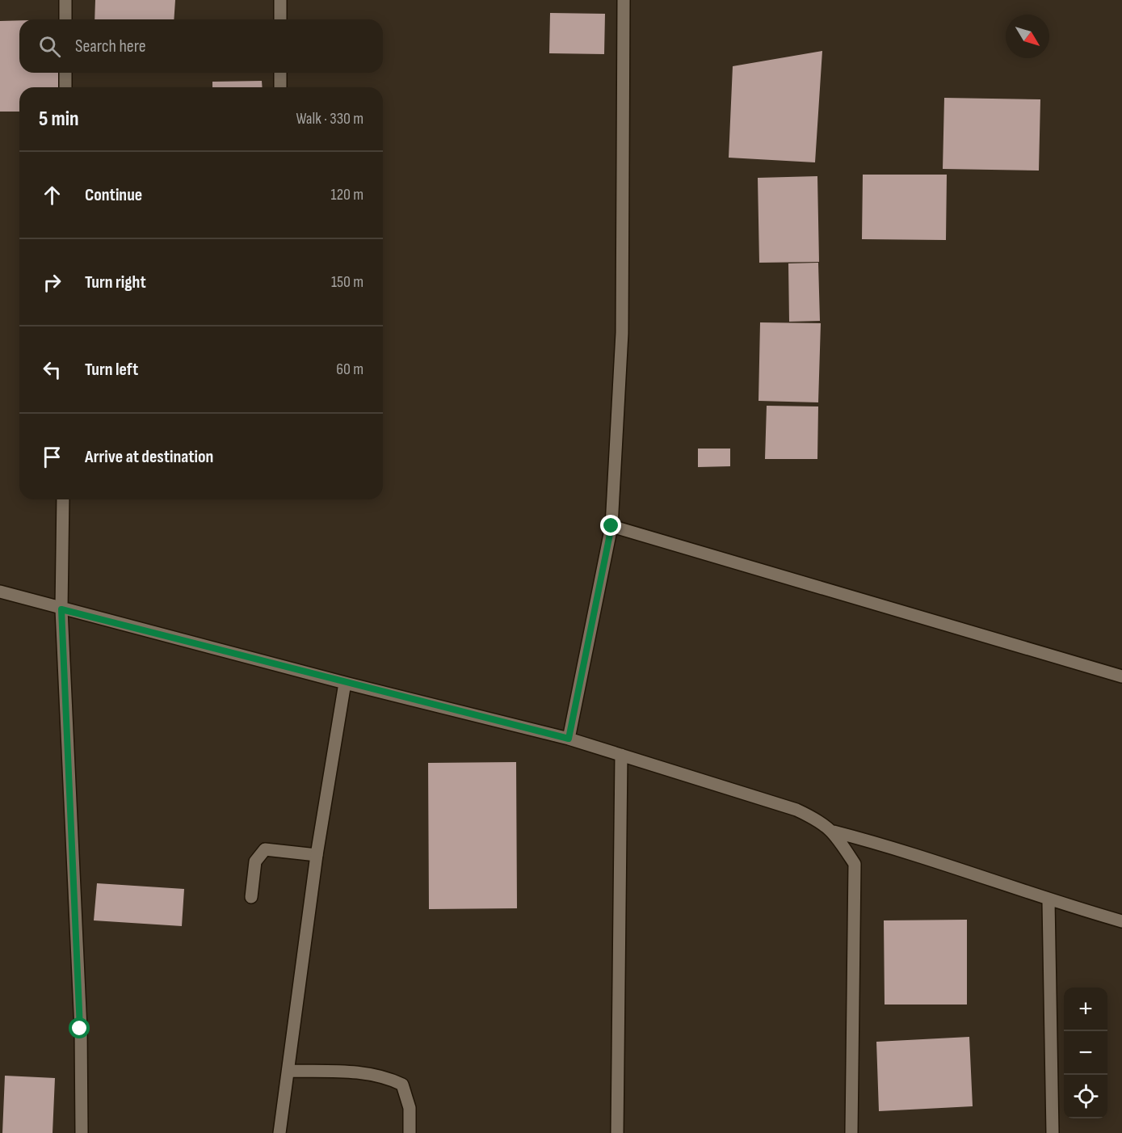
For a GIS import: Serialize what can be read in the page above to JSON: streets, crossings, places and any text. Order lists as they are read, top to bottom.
{
  "north": "bottom right",
  "page": {
    "search": "Search here",
    "heading": ["5 min", "Walk · 330 m"],
    "list": [
      ["Continue", "120 m"],
      ["Turn right", "150 m"],
      ["Turn left", "60 m"],
      "Arrive at destination"
    ],
    "map_buttons": ["+", "−"]
  }
}
